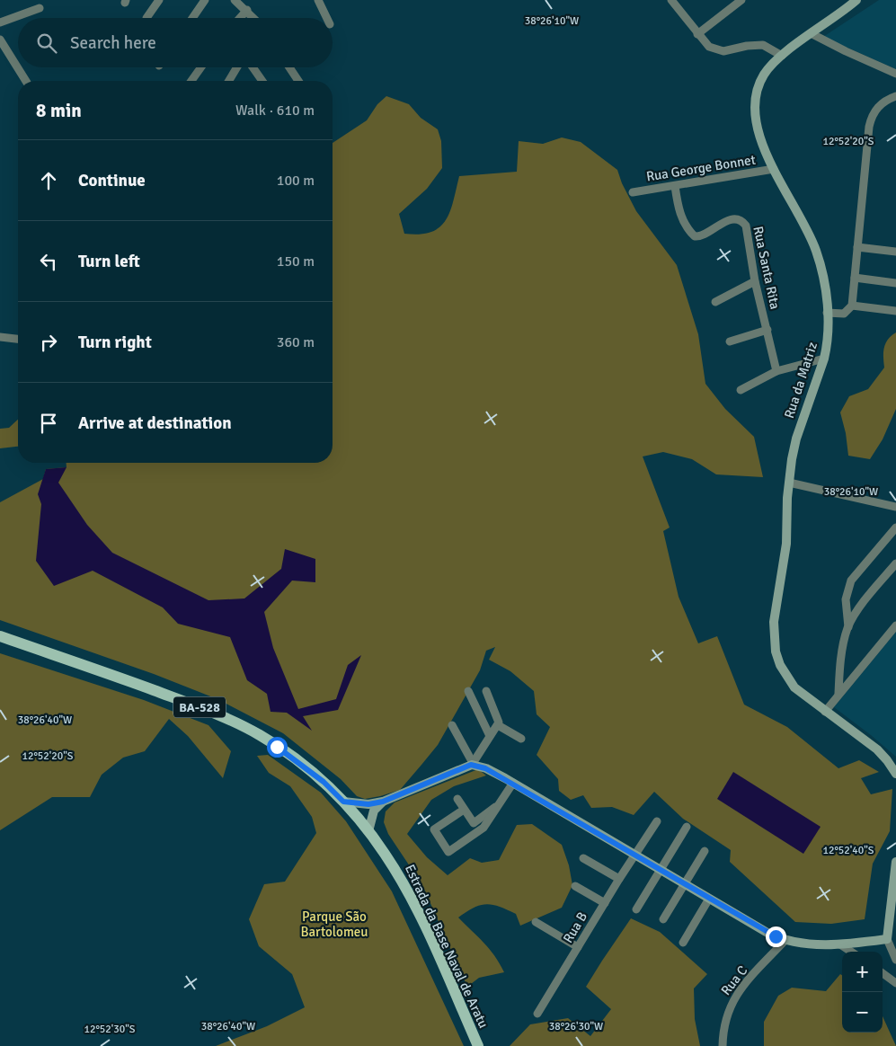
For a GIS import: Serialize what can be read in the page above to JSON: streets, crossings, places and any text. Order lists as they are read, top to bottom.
{
  "streets": {
    "main road": ["BA-528", "Estrada da Base Naval de Aratu"],
    "street": [
      "Rua George Bonnet",
      "Rua Santa Rita",
      "Rua da Matriz",
      "Rua B",
      "Rua C"
    ]
  },
  "crossings": [
    ["Rua George Bonnet", "Rua Santa Rita"],
    ["Rua George Bonnet", "Rua da Matriz"]
  ],
  "parks": ["Parque São Bartolomeu"],
  "page": {
    "search": "Search here",
    "heading": ["8 min", "Walk · 610 m"],
    "list": [
      ["Continue", "100 m"],
      ["Turn left", "150 m"],
      ["Turn right", "360 m"],
      "Arrive at destination"
    ],
    "map_buttons": ["+", "−"]
  },
  "coordinates": [
    "38°26'10\"W",
    "12°52'20\"S",
    "38°26'40\"W",
    "12°52'40\"S",
    "38°26'30\"W",
    "12°52'30\"S"
  ]
}
